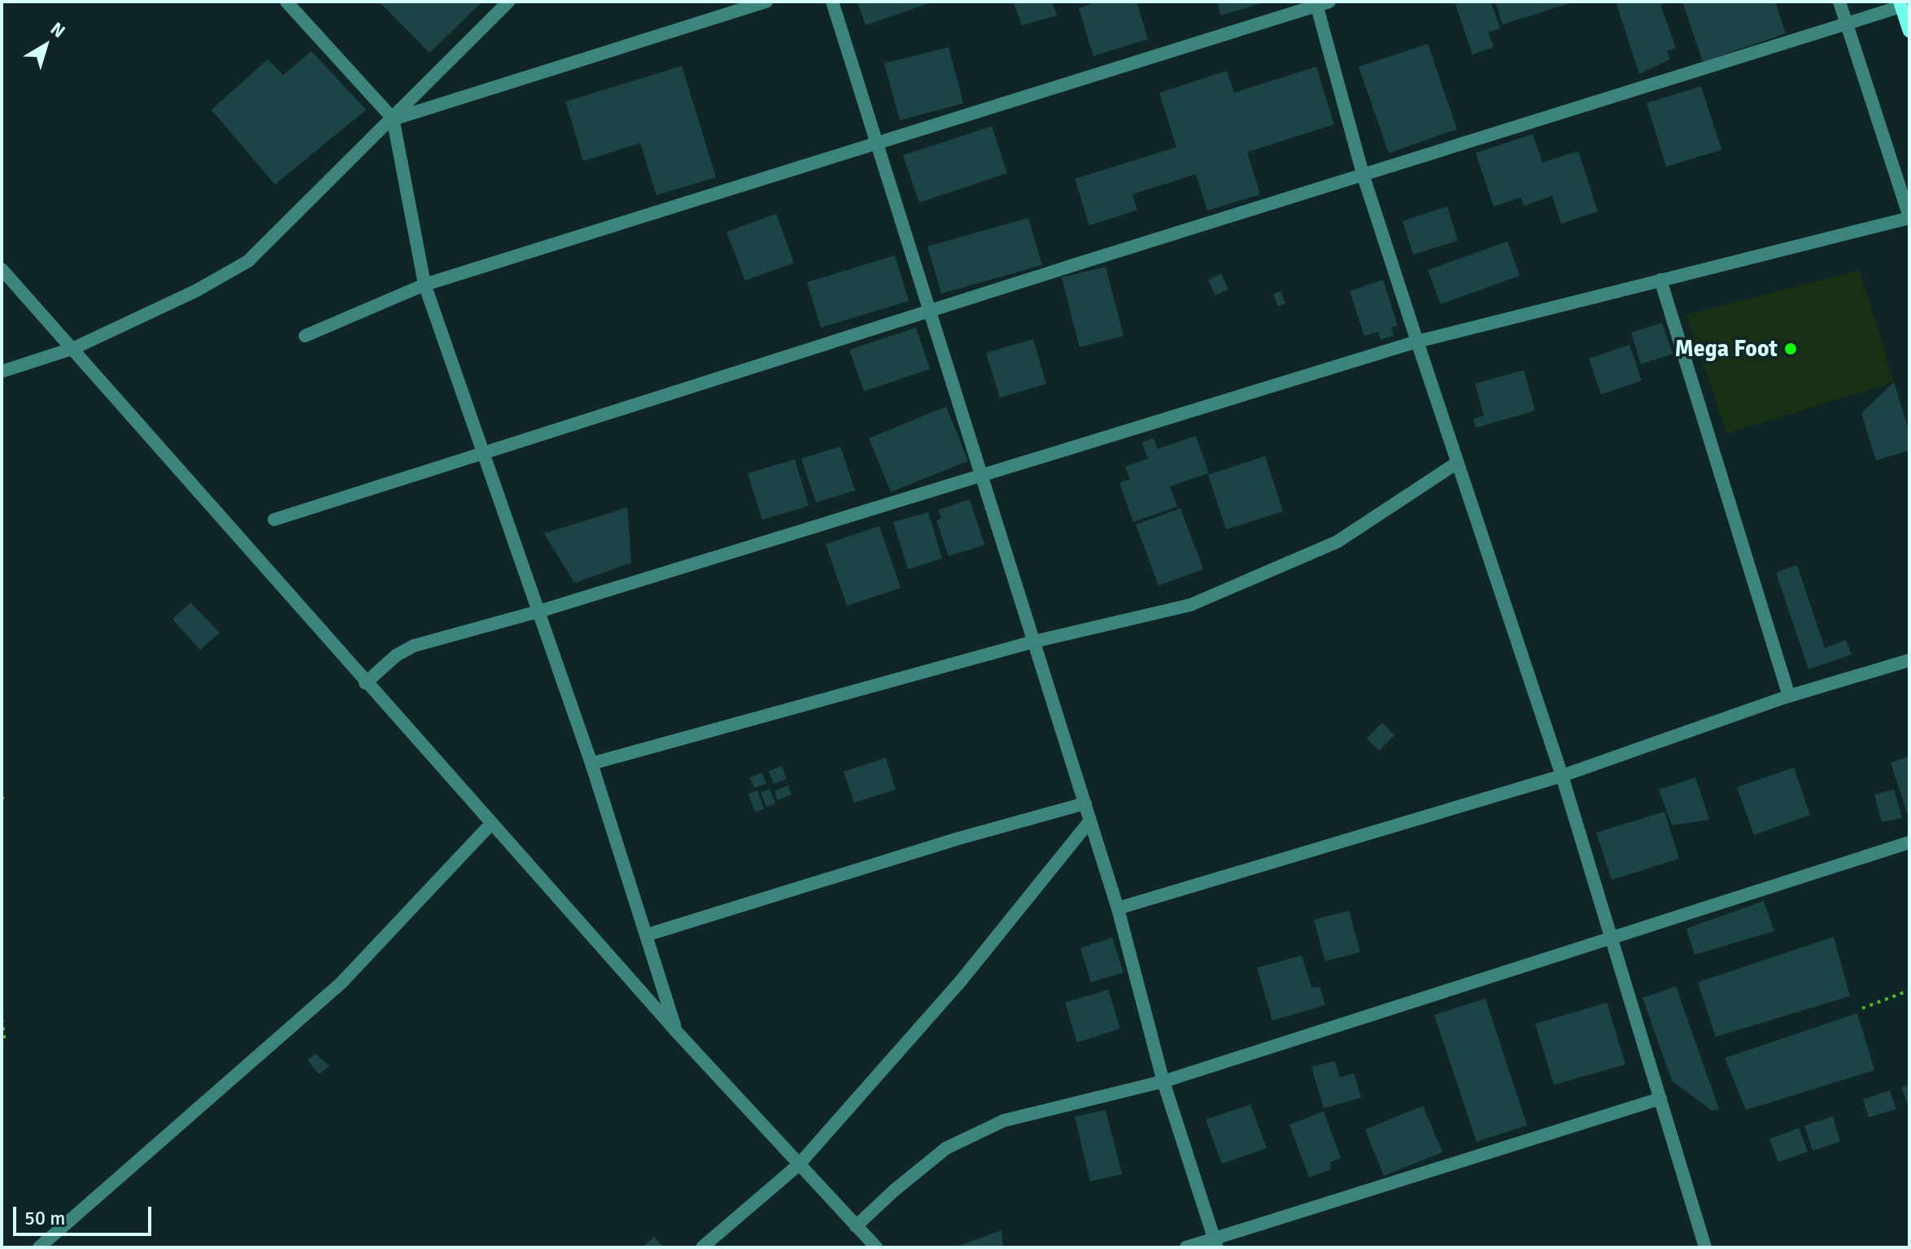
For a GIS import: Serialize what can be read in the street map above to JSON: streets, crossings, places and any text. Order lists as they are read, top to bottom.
{
  "places": ["Mega Foot"],
  "scale_bar": "50 m",
  "north": "top right"
}
